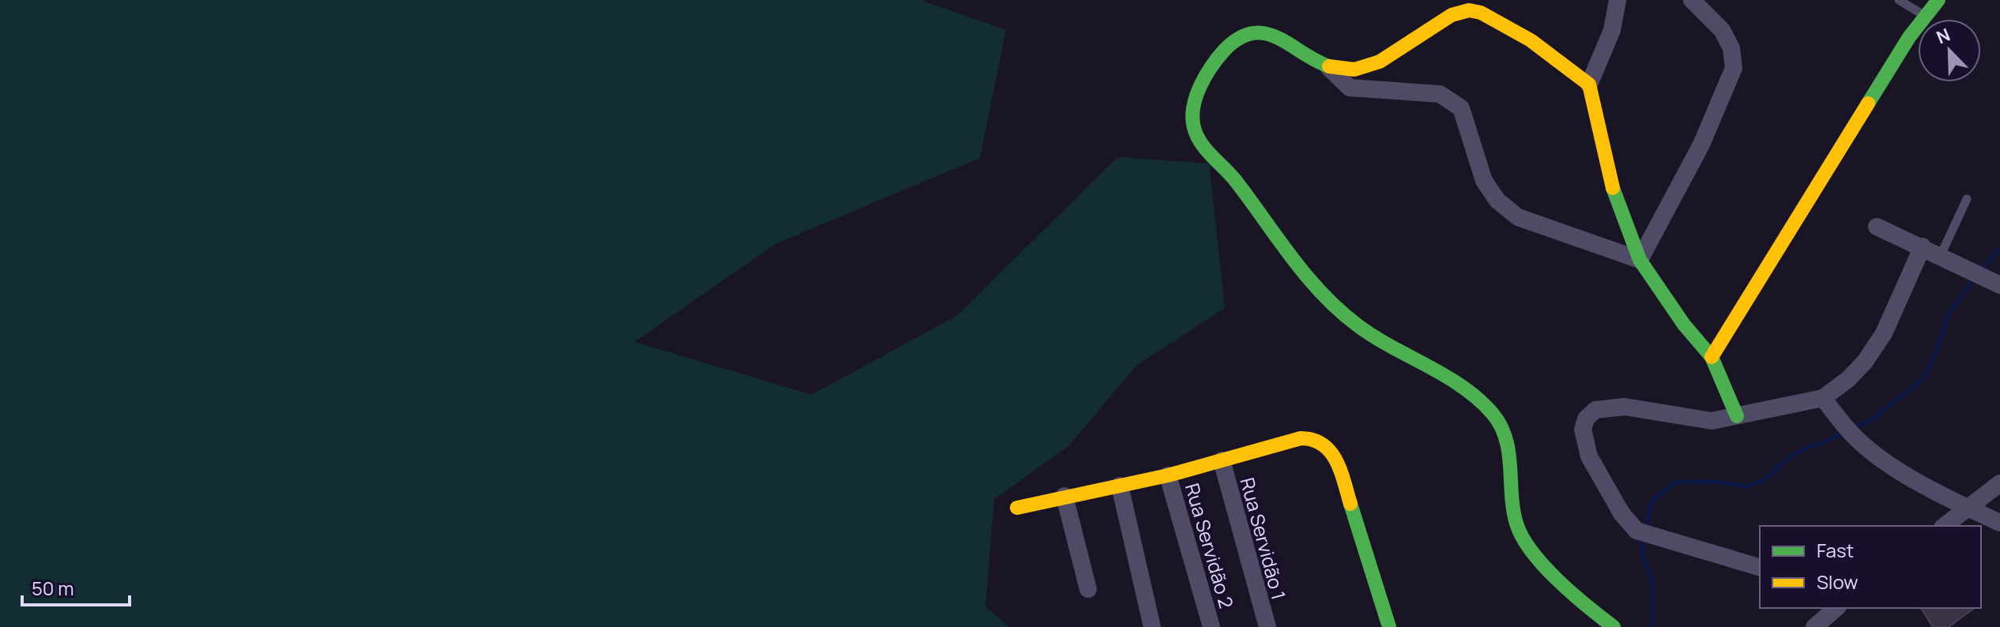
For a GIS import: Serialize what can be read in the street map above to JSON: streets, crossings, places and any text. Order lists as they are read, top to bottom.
{
  "streets": {
    "street": ["Rua Servidão 1", "Rua Servidão 2"]
  },
  "legend": ["Fast", "Slow"],
  "scale_bar": "50 m",
  "north": "top left"
}
